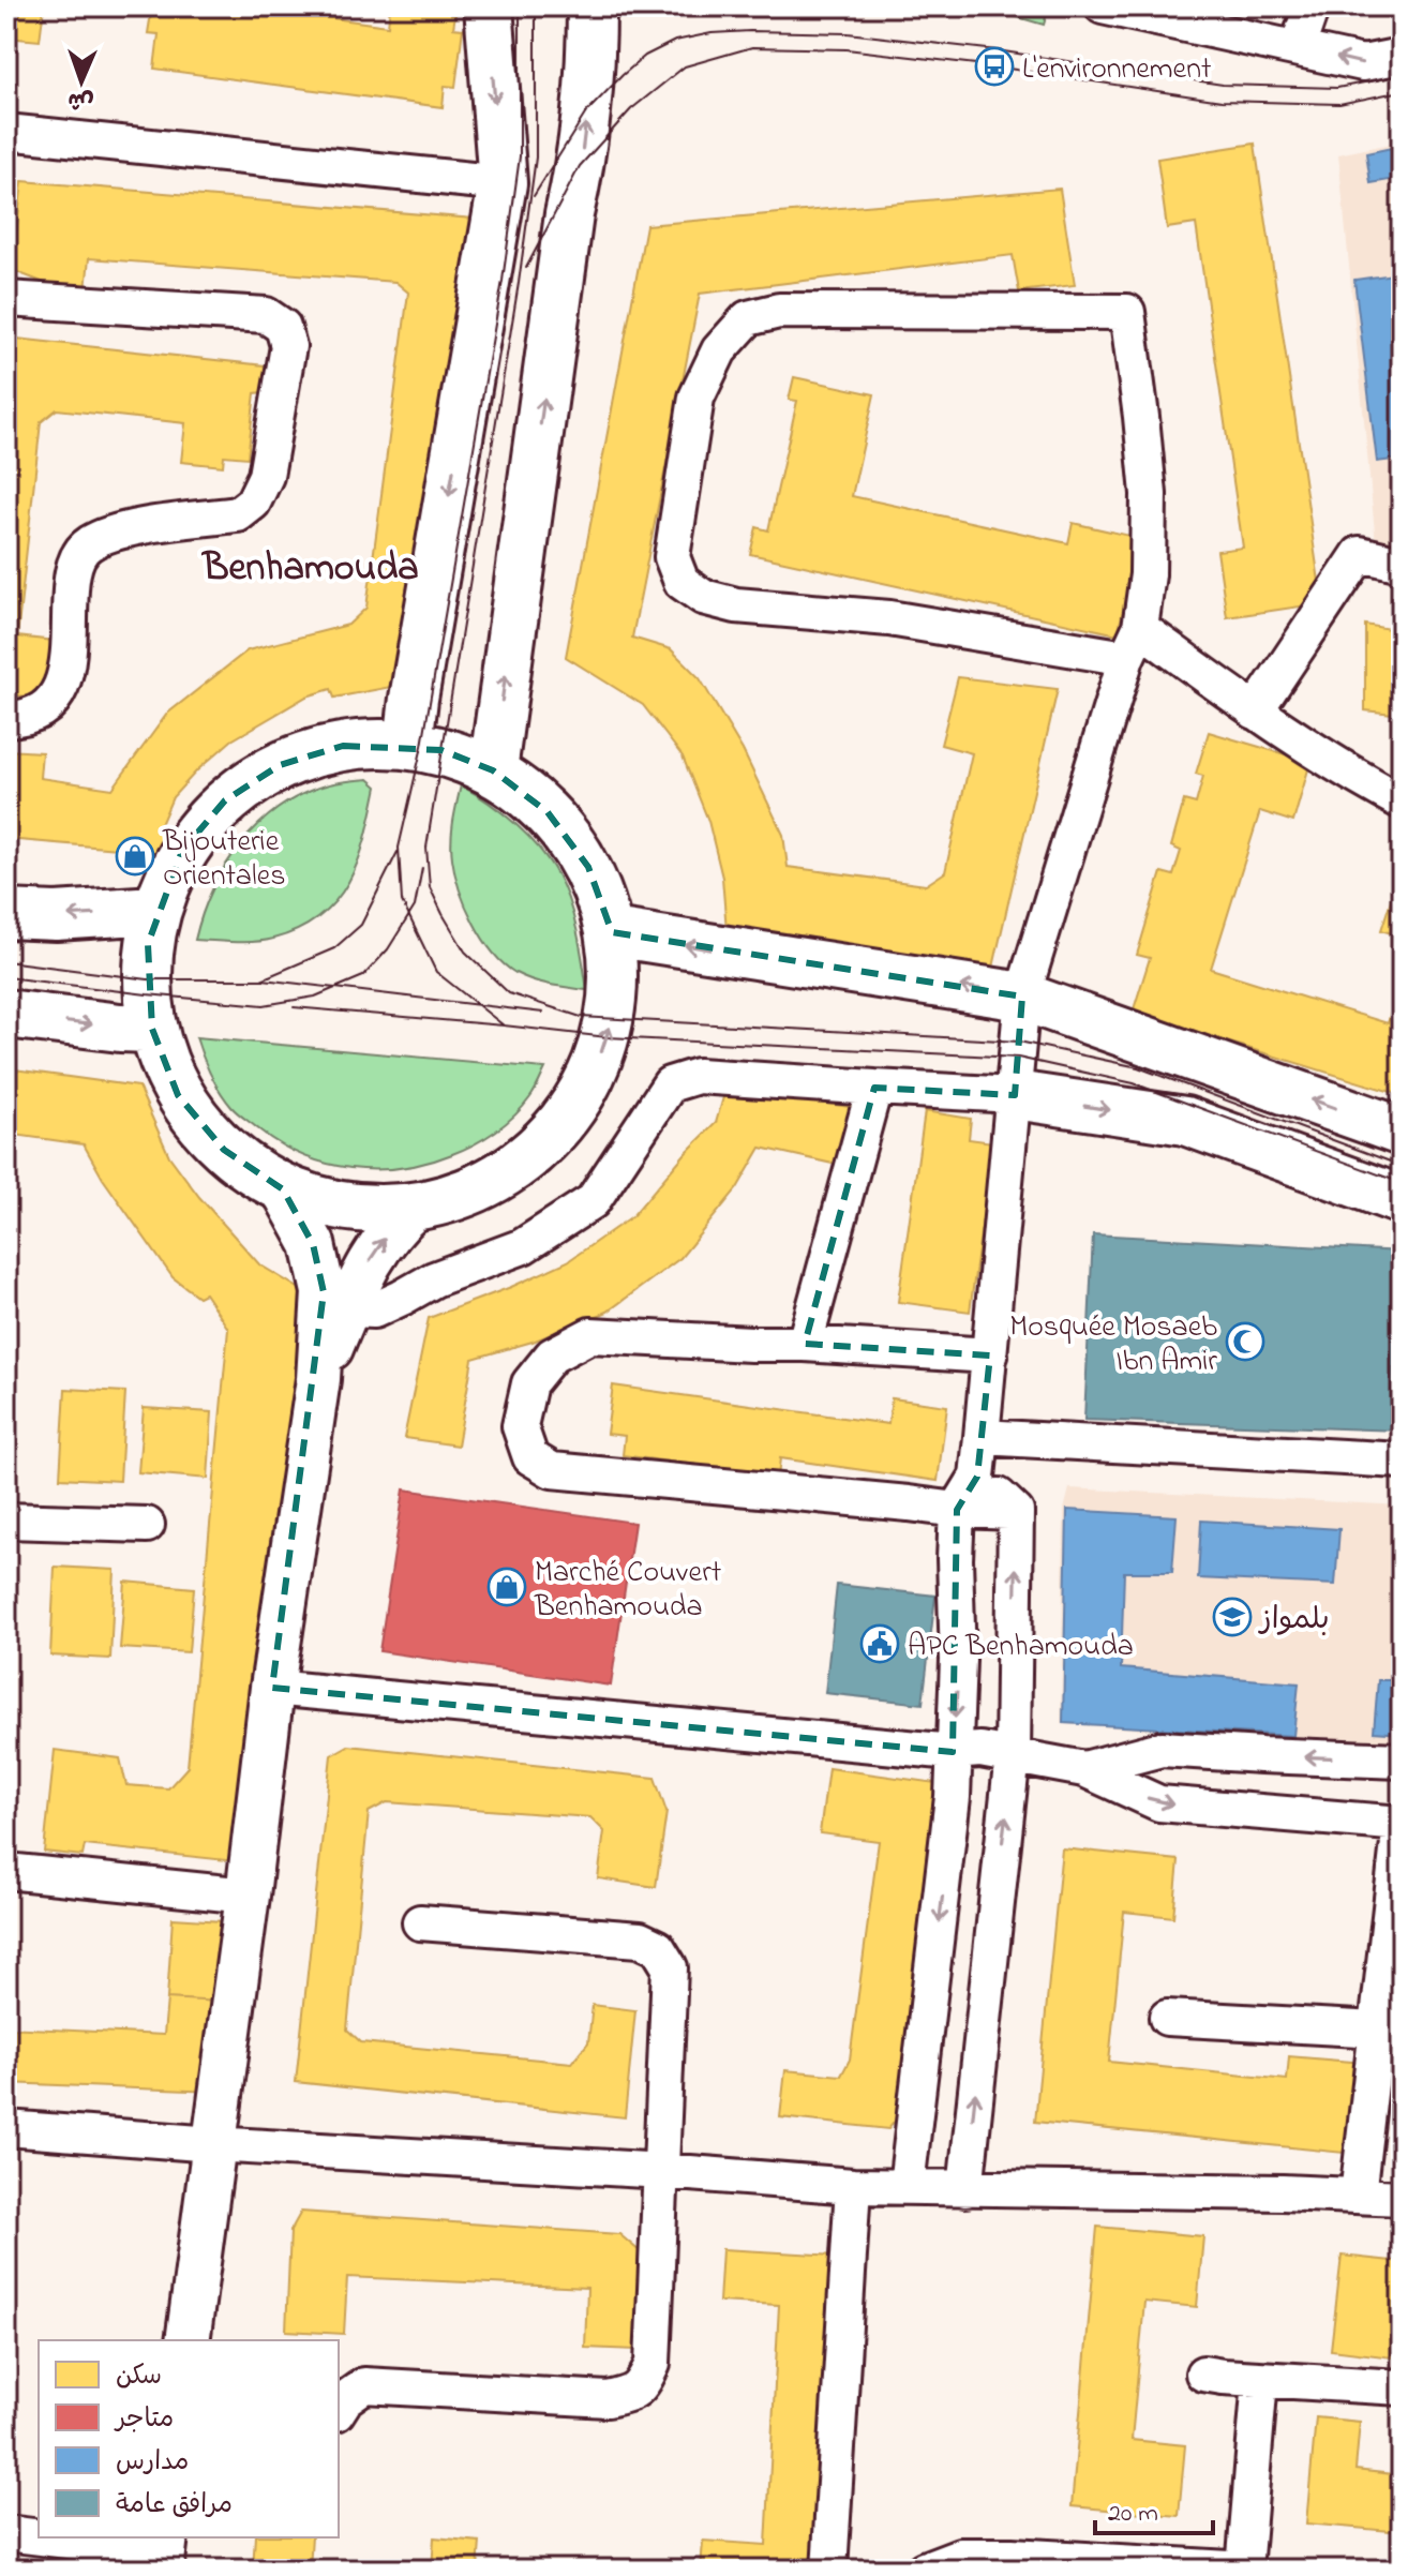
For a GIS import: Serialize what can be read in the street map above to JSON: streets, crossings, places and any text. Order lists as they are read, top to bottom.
{
  "districts": ["Benhamouda"],
  "places": {
    "bus stop": ["L'environnement"],
    "shop": ["Bijouterie Orientales", "Marché Couvert Benhamouda"],
    "mosque": ["Mosquée Mosaeb Ibn Amir"],
    "school or university": ["بلمواز"],
    "public building": ["APC Benhamouda"]
  },
  "legend": [
    "سكن",
    "متاجر",
    "مدارس",
    "مرافق عامة"
  ],
  "scale_bar": "20 m",
  "north": "bottom"
}
